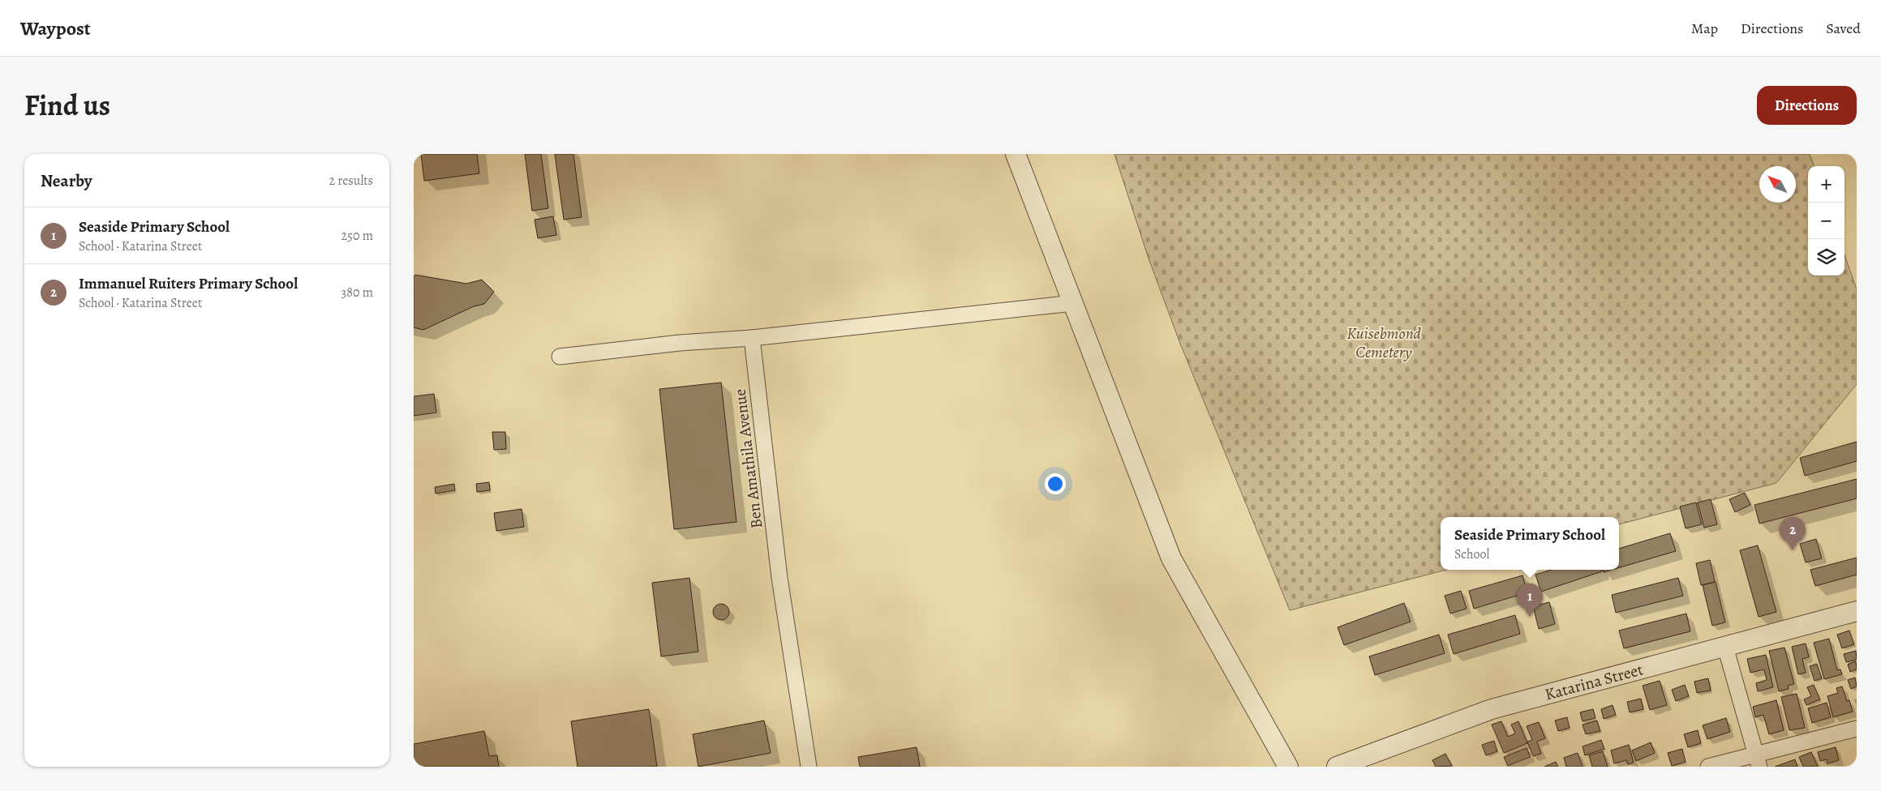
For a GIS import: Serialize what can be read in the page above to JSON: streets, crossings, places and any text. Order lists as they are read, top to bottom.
{
  "streets": {
    "street": ["Ben Amathila Avenue", "Katarina Street"]
  },
  "parks": ["Kuisebmond Cemetery"],
  "north": "top left",
  "page": {
    "header": "Waypost",
    "nav": ["Map", "Directions", "Saved"],
    "title": "Find us",
    "buttons": "Directions",
    "heading": ["Nearby", "2 results"],
    "map_buttons": ["+", "−"],
    "list": [
      {
        "mark": "1",
        "name": "Seaside Primary School",
        "note": "School · Katarina Street",
        "value": "250 m"
      },
      {
        "mark": "2",
        "name": "Immanuel Ruiters Primary School",
        "note": "School · Katarina Street",
        "value": "380 m"
      }
    ],
    "popup": ["Seaside Primary School", "School"],
    "pins": ["2", "1"]
  }
}
